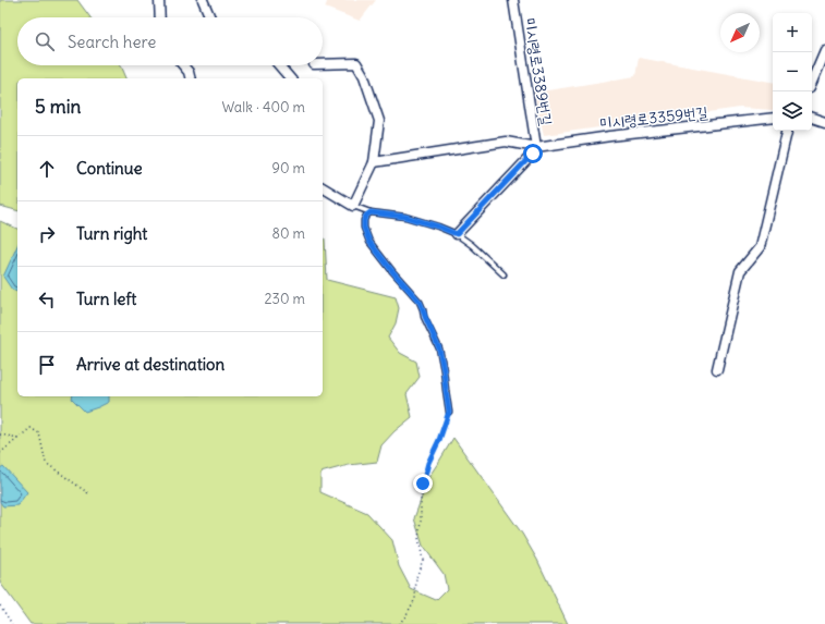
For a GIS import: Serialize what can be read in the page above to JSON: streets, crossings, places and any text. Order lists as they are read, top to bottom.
{
  "streets": {
    "street": ["미시령로3389번길", "미시령로3359번길"]
  },
  "crossings": [
    ["미시령로3389번길", "미시령로3359번길"]
  ],
  "north": "bottom left",
  "page": {
    "map_buttons": ["+", "−"],
    "search": "Search here",
    "heading": ["5 min", "Walk · 400 m"],
    "list": [
      ["Continue", "90 m"],
      ["Turn right", "80 m"],
      ["Turn left", "230 m"],
      "Arrive at destination"
    ]
  }
}
